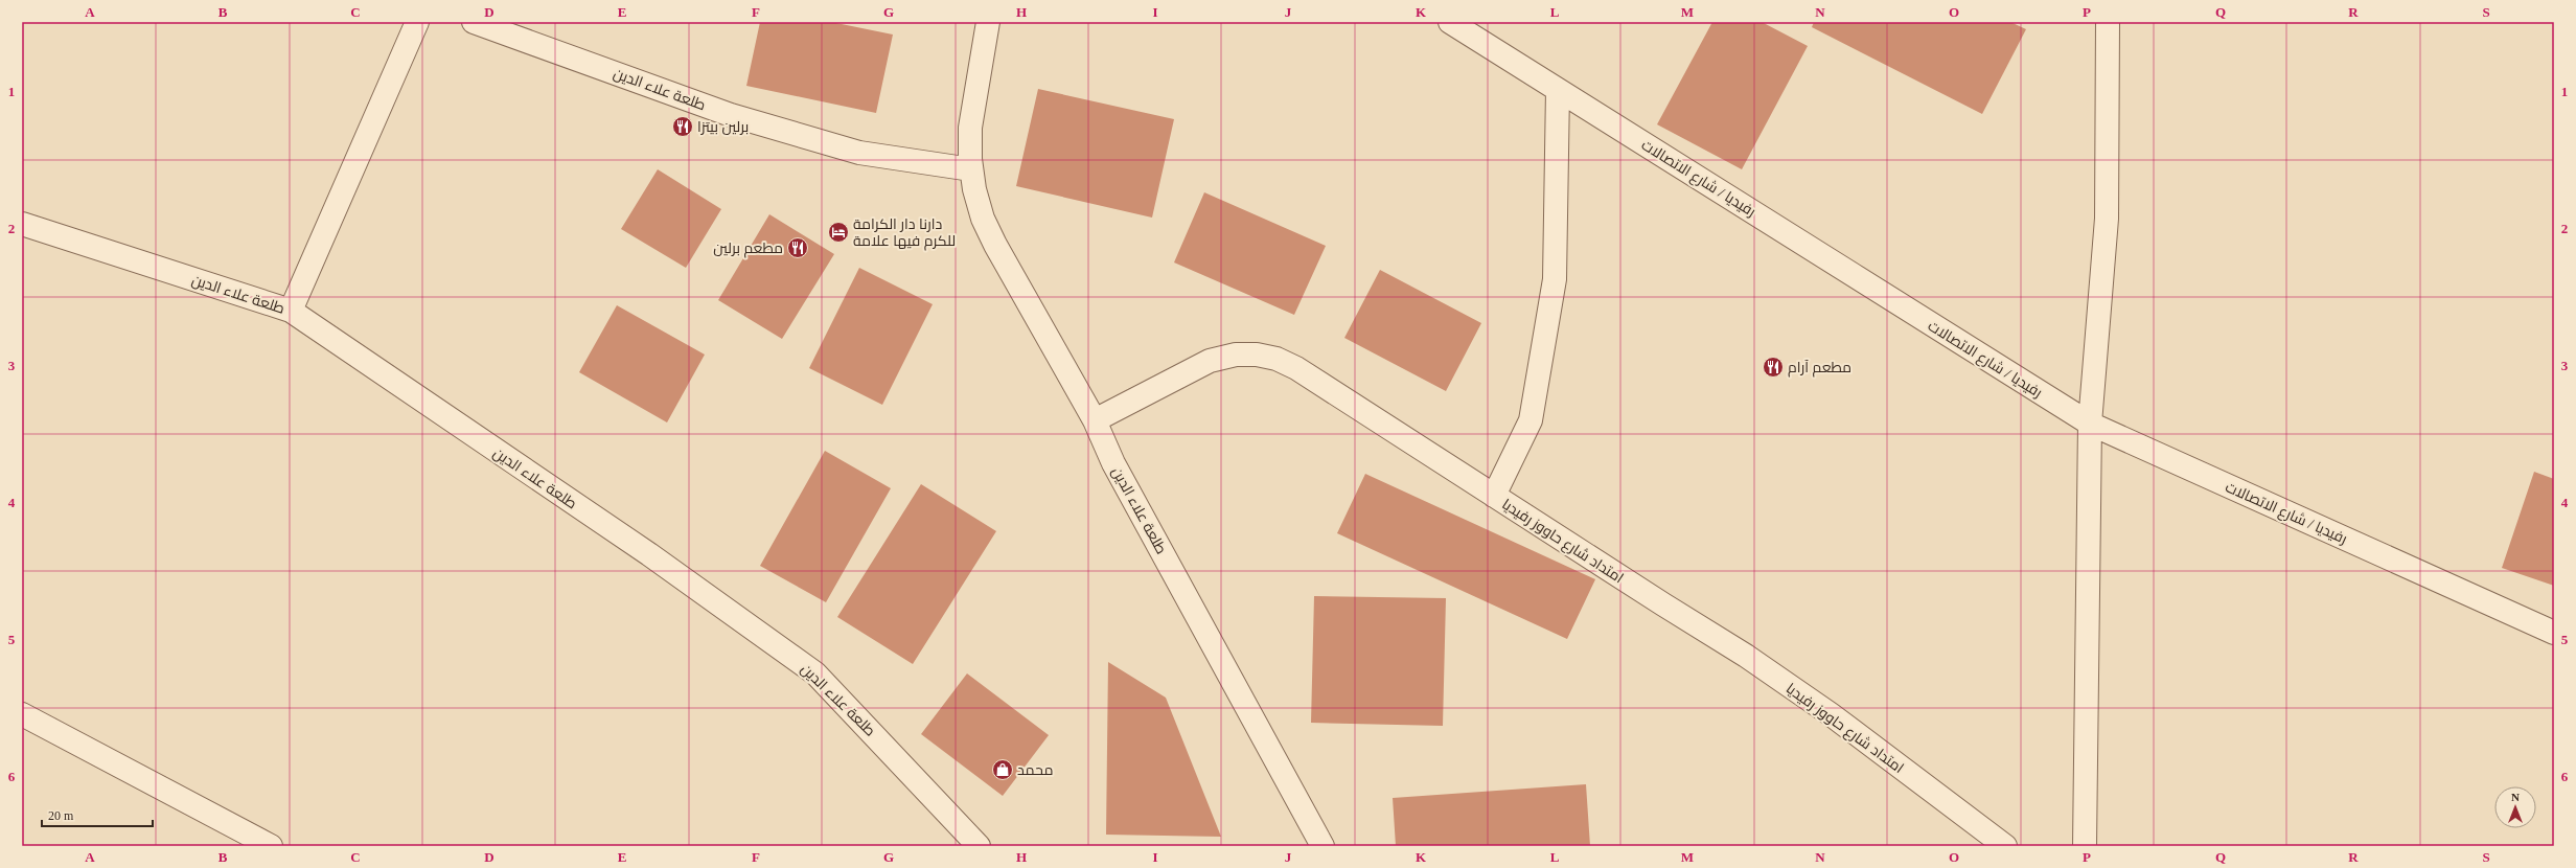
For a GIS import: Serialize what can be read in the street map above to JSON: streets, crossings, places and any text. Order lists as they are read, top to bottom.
{
  "streets": {
    "street": ["طلعة علاء الدين", "رفيديا / شارع الاتصالات", "امتداد شارع حاووز رفيديا"]
  },
  "crossings": [
    ["طلعة علاء الدين", "امتداد شارع حاووز رفيديا"]
  ],
  "places": {
    "restaurant": ["برلين بيتزا", "مطعم برلين", "مطعم آرام"],
    "hotel": ["دارنا دار الكرامة للكرم فيها علامة"],
    "shop": ["محمد"]
  },
  "scale_bar": "20 m",
  "north": "top",
  "grid": {
    "columns": [
      "A",
      "B",
      "C",
      "D",
      "E",
      "F",
      "G",
      "H",
      "I",
      "J",
      "K",
      "L",
      "M",
      "N",
      "O",
      "P",
      "Q",
      "R",
      "S"
    ],
    "rows": [
      "1",
      "2",
      "3",
      "4",
      "5",
      "6"
    ]
  }
}
